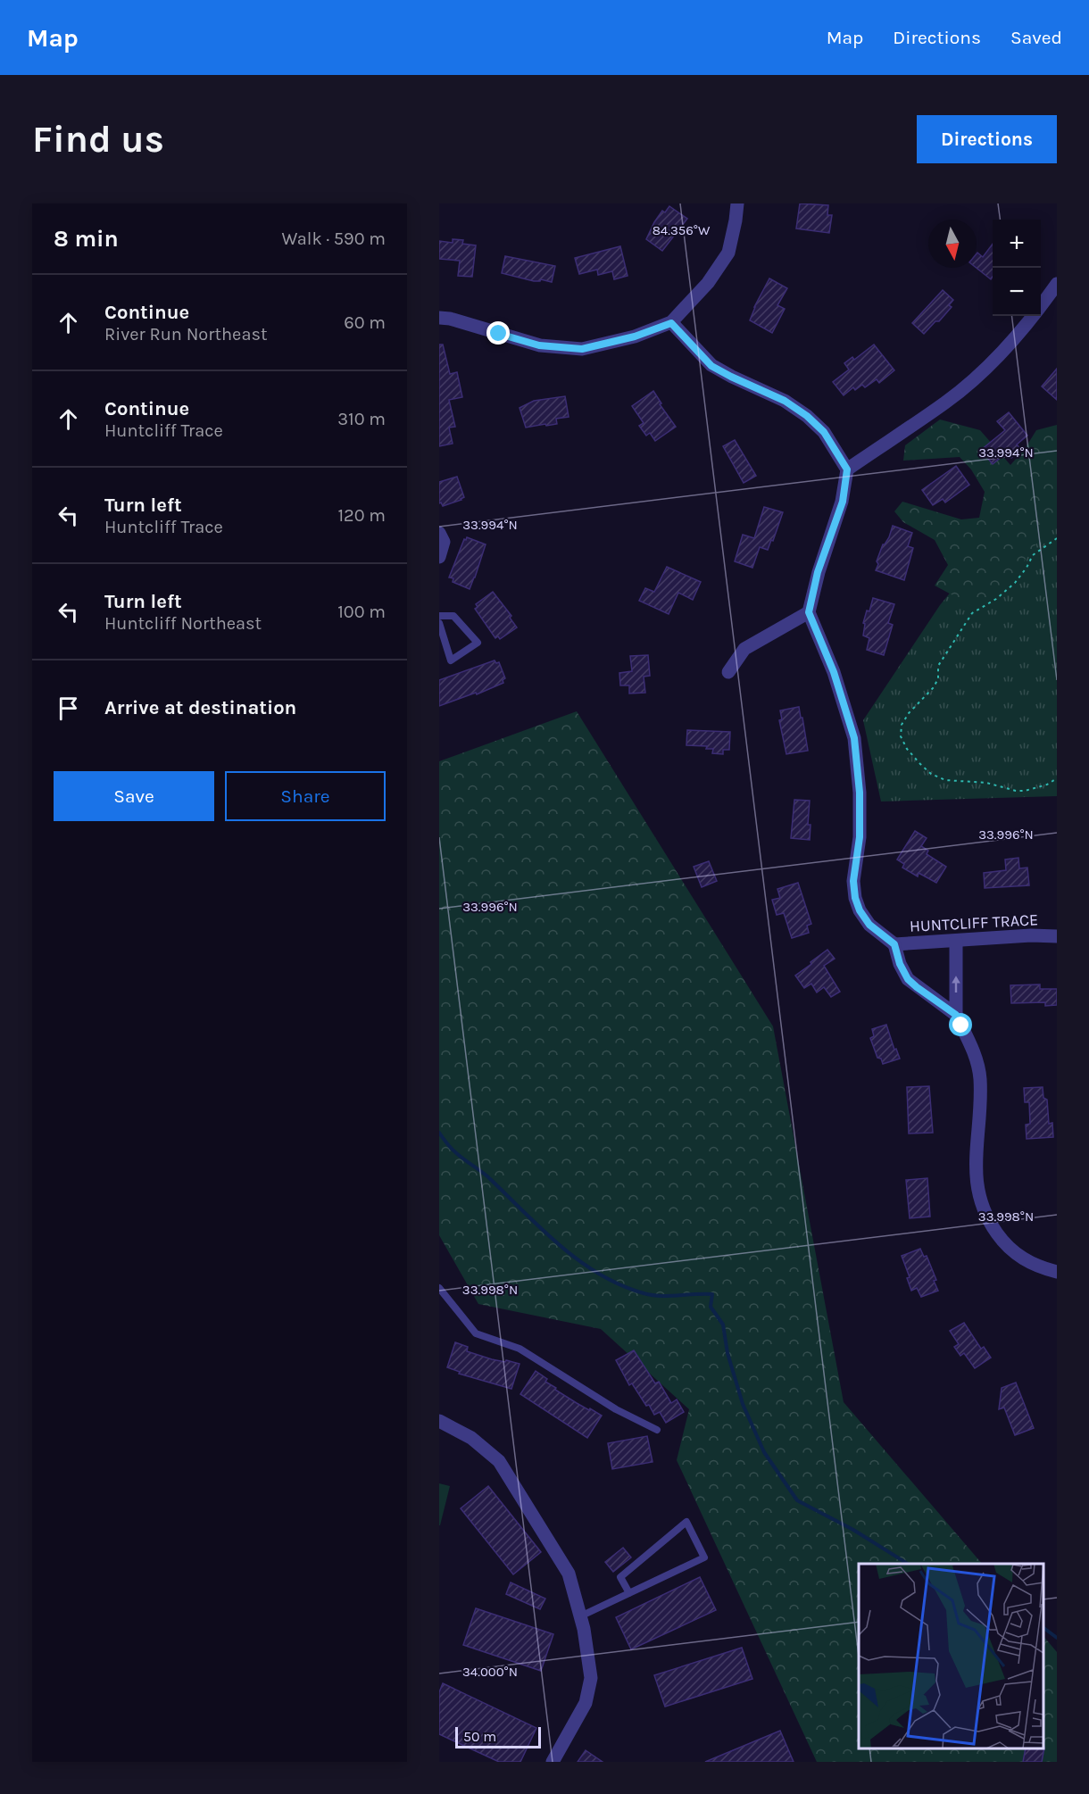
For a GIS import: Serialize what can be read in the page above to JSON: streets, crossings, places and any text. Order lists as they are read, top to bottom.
{
  "streets": {
    "street": ["HUNTCLIFF TRACE"]
  },
  "scale_bar": "50 m",
  "north": "bottom",
  "page": {
    "header": "Map",
    "nav": ["Map", "Directions", "Saved"],
    "buttons": [
      "Directions",
      ["Save", "Share"]
    ],
    "title": "Find us",
    "heading": ["8 min", "Walk · 590 m"],
    "map_buttons": ["+", "−"],
    "list": [
      ["Continue", "River Run Northeast", "60 m"],
      ["Continue", "Huntcliff Trace", "310 m"],
      ["Turn left", "Huntcliff Trace", "120 m"],
      ["Turn left", "Huntcliff Northeast", "100 m"],
      "Arrive at destination"
    ],
    "scale": "50 m"
  },
  "coordinates": [
    "84.356°W",
    "33.994°N",
    "33.996°N",
    "33.998°N",
    "34.000°N"
  ]
}
